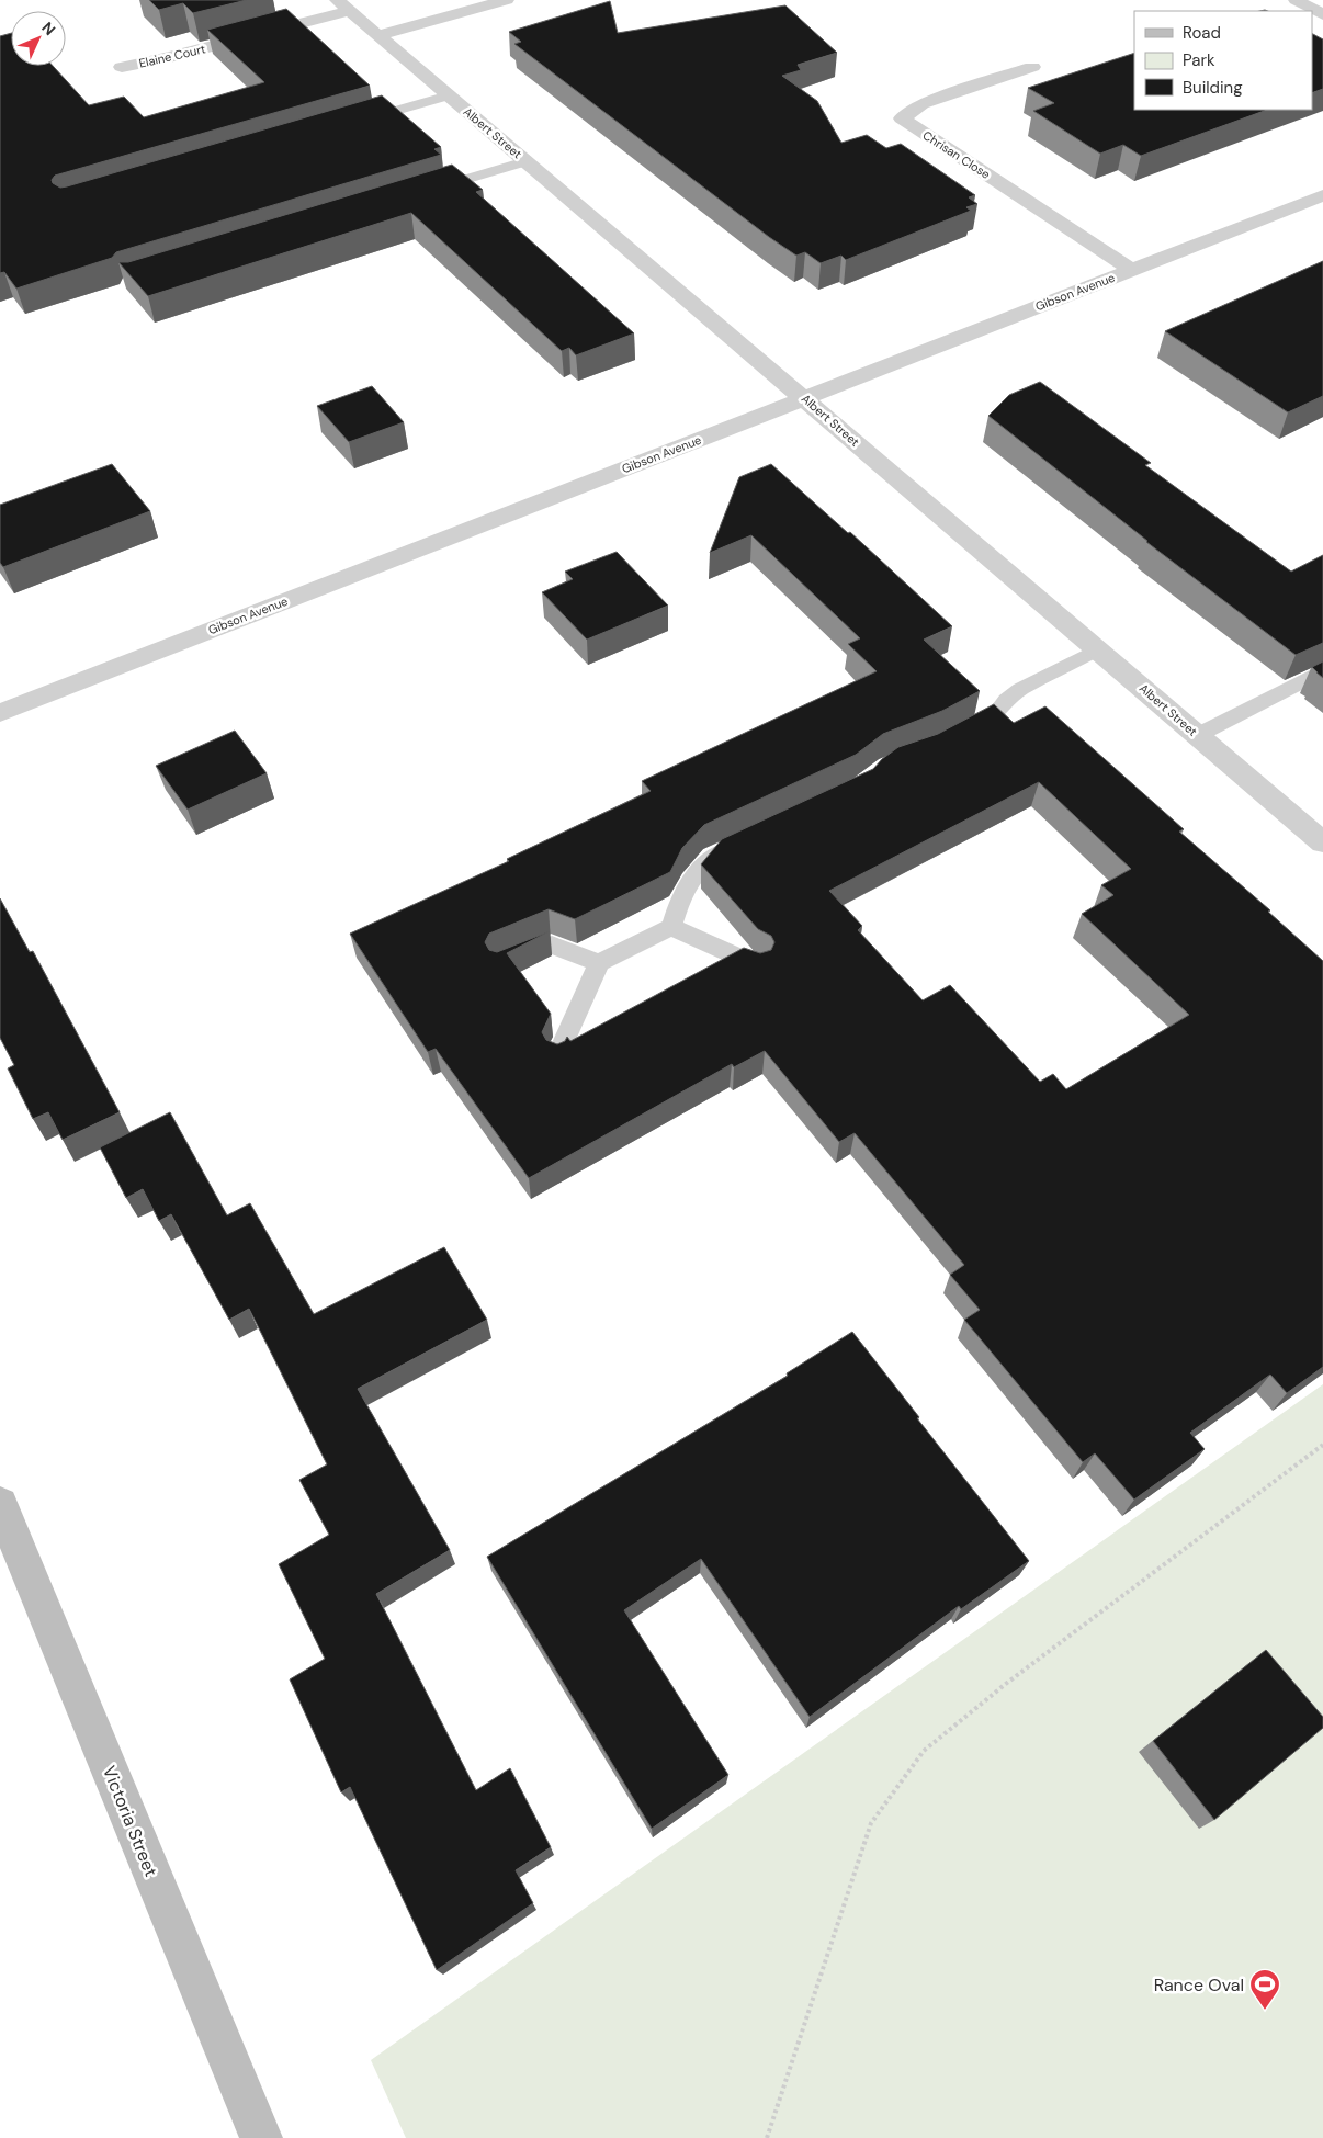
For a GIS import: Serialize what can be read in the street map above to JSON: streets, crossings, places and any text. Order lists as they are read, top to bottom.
{
  "streets": {
    "street": [
      "Elaine Court",
      "Albert Street",
      "Chrisan Close",
      "Gibson Avenue",
      "Victoria Street"
    ]
  },
  "crossings": [
    ["Elaine Court", "Albert Street"],
    ["Albert Street", "Gibson Avenue"],
    ["Chrisan Close", "Gibson Avenue"]
  ],
  "places": {
    "sports": ["Rance Oval"]
  },
  "legend": ["Road", "Park", "Building"],
  "north": "top right"
}
